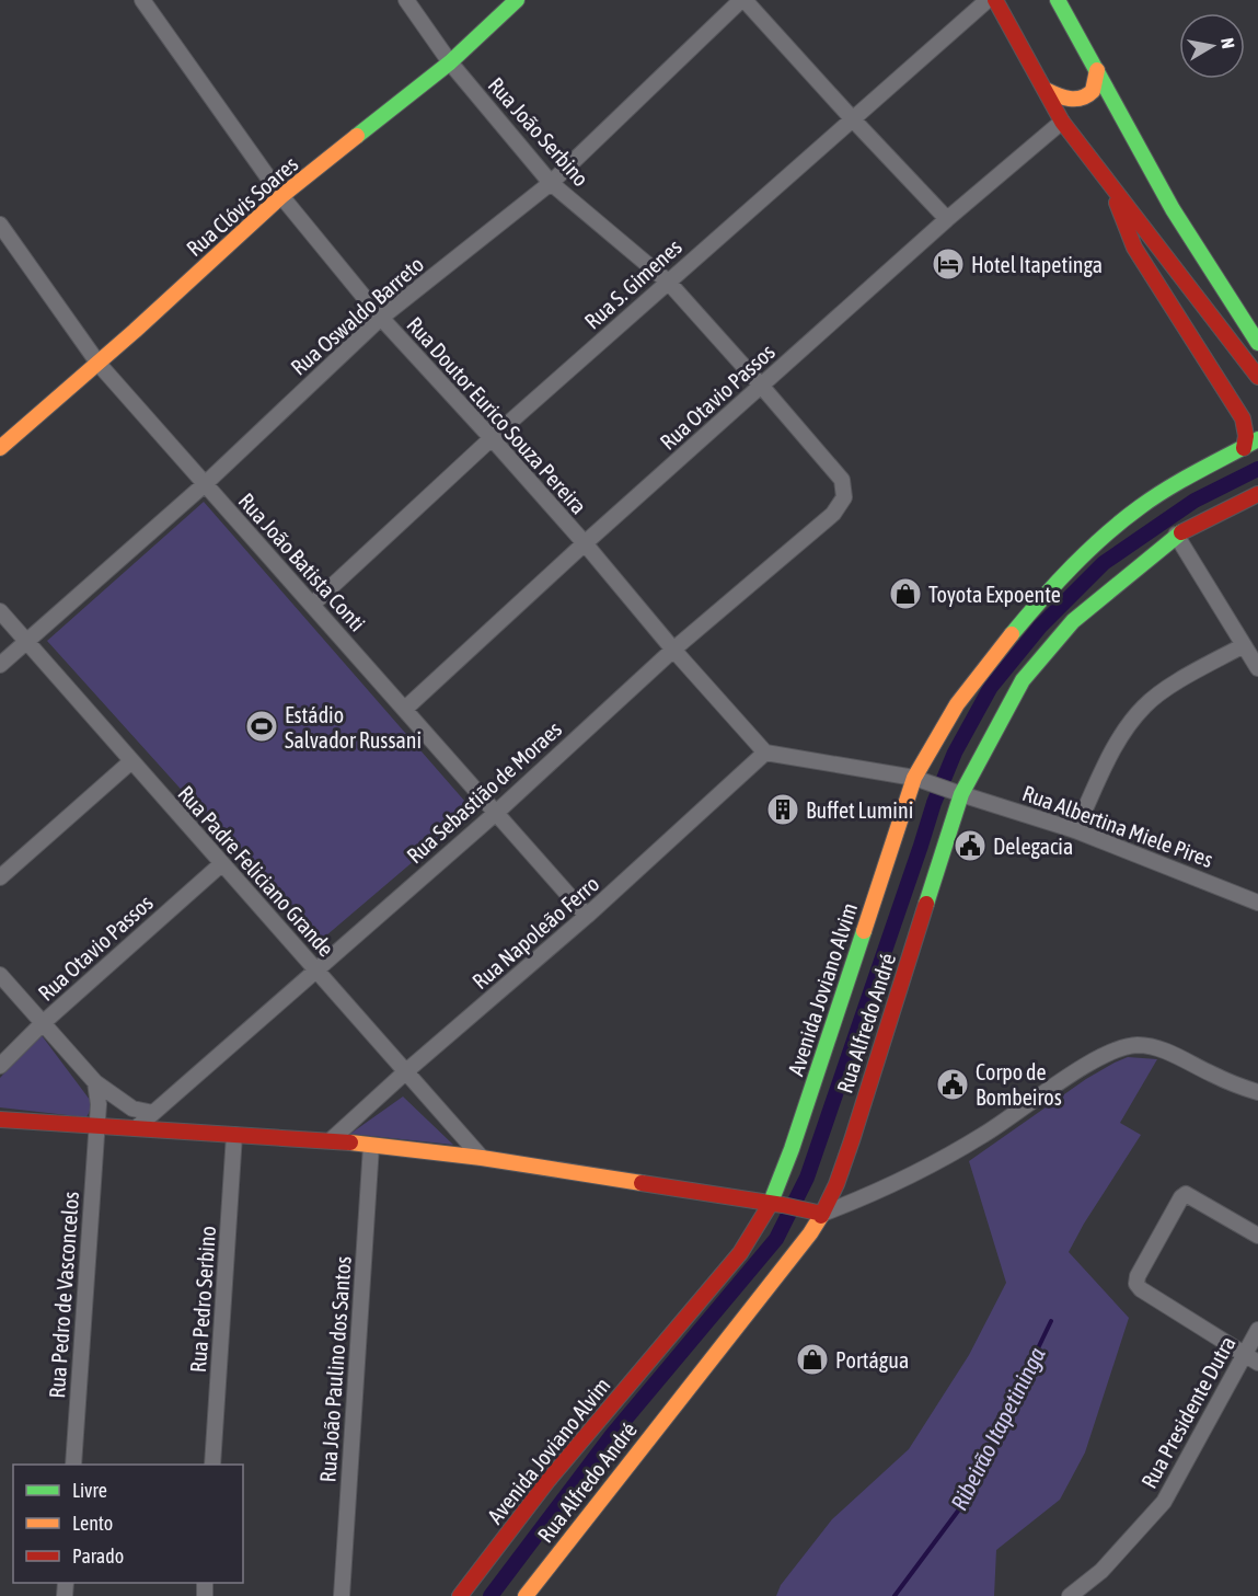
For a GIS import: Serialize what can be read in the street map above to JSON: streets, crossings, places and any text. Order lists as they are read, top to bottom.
{
  "streets": {
    "main road": ["Rua Clóvis Soares", "Avenida Joviano Alvim", "Rua Alfredo André"],
    "street": [
      "Rua João Serbino",
      "Rua S. Gimenes",
      "Rua Oswaldo Barreto",
      "Rua Otavio Passos",
      "Rua Doutor Eurico Souza Pereira",
      "Rua João Batista Conti",
      "Rua Sebastião de Moraes",
      "Rua Albertina Miele Pires",
      "Rua Padre Feliciano Grande",
      "Rua Napoleão Ferro",
      "Rua Pedro de Vasconcelos",
      "Rua Pedro Serbino",
      "Rua João Paulino dos Santos",
      "Rua Presidente Dutra"
    ]
  },
  "crossings": [
    ["Rua João Serbino", "Rua Clóvis Soares"],
    ["Rua João Serbino", "Rua S. Gimenes"],
    ["Rua João Serbino", "Rua Oswaldo Barreto"],
    ["Rua João Serbino", "Rua Otavio Passos"],
    ["Rua João Serbino", "Rua Sebastião de Moraes"],
    ["Rua Clóvis Soares", "Rua Doutor Eurico Souza Pereira"],
    ["Rua Clóvis Soares", "Rua João Batista Conti"],
    ["Rua S. Gimenes", "Rua Doutor Eurico Souza Pereira"],
    ["Rua S. Gimenes", "Rua João Batista Conti"],
    ["Rua Oswaldo Barreto", "Rua Doutor Eurico Souza Pereira"],
    ["Rua Oswaldo Barreto", "Rua João Batista Conti"],
    ["Rua Oswaldo Barreto", "Rua Padre Feliciano Grande"],
    ["Rua Otavio Passos", "Rua Doutor Eurico Souza Pereira"],
    ["Rua Otavio Passos", "Rua João Batista Conti"],
    ["Rua Otavio Passos", "Rua Padre Feliciano Grande"],
    ["Rua Doutor Eurico Souza Pereira", "Rua Sebastião de Moraes"],
    ["Rua Doutor Eurico Souza Pereira", "Rua Albertina Miele Pires"],
    ["Rua Doutor Eurico Souza Pereira", "Rua Napoleão Ferro"],
    ["Rua João Batista Conti", "Rua Sebastião de Moraes"],
    ["Rua João Batista Conti", "Rua Napoleão Ferro"],
    ["Rua Sebastião de Moraes", "Rua Padre Feliciano Grande"],
    ["Rua Albertina Miele Pires", "Rua Napoleão Ferro"],
    ["Rua Albertina Miele Pires", "Avenida Joviano Alvim"],
    ["Rua Albertina Miele Pires", "Rua Alfredo André"],
    ["Rua Padre Feliciano Grande", "Rua Napoleão Ferro"]
  ],
  "water": ["Ribeirão Itapetininga"],
  "places": {
    "hotel": ["Hotel Itapetinga"],
    "shop": ["Toyota Expoente", "Portágua"],
    "sports": ["Estádio Salvador Russani"],
    "building": ["Buffet Lumini"],
    "public building": ["Delegacia", "Corpo de Bombeiros"]
  },
  "legend": ["Livre", "Lento", "Parado"],
  "north": "right"
}
